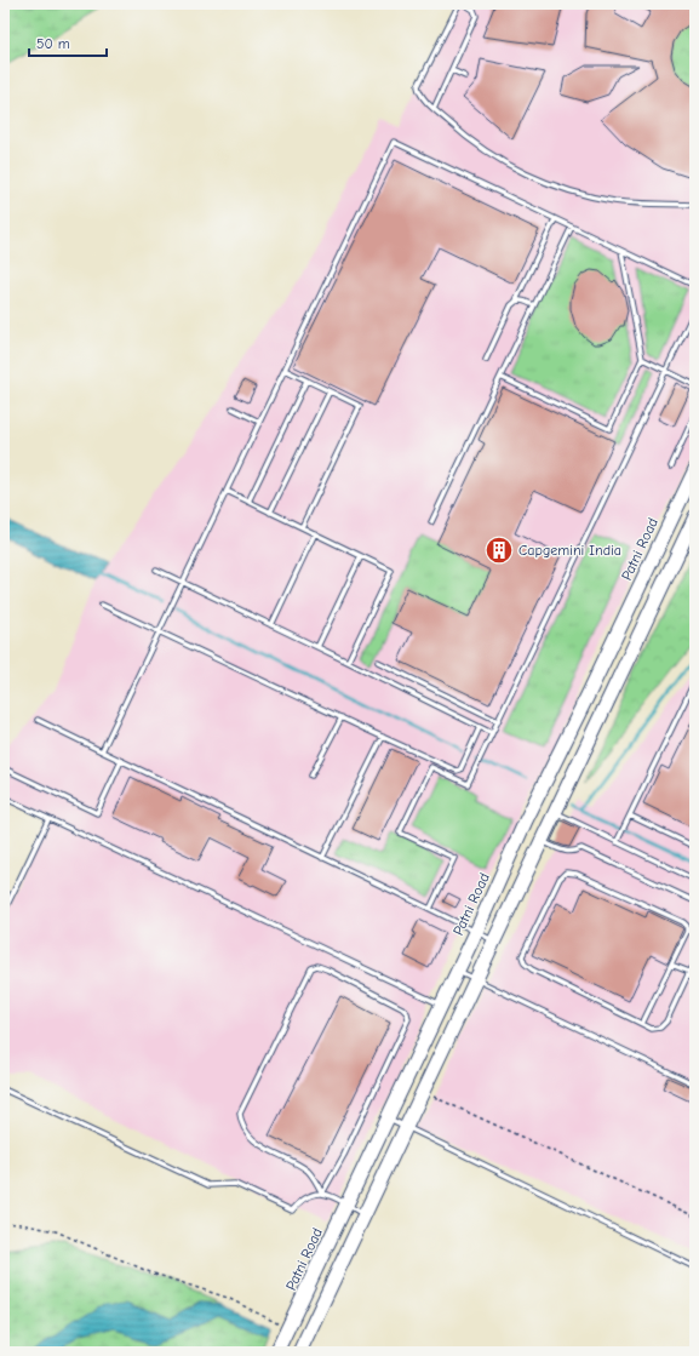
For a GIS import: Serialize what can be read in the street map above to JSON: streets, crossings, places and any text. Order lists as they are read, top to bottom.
{
  "streets": {
    "main road": ["Patni Road"]
  },
  "places": {
    "building": ["Capgemini India"]
  },
  "scale_bar": "50 m"
}
